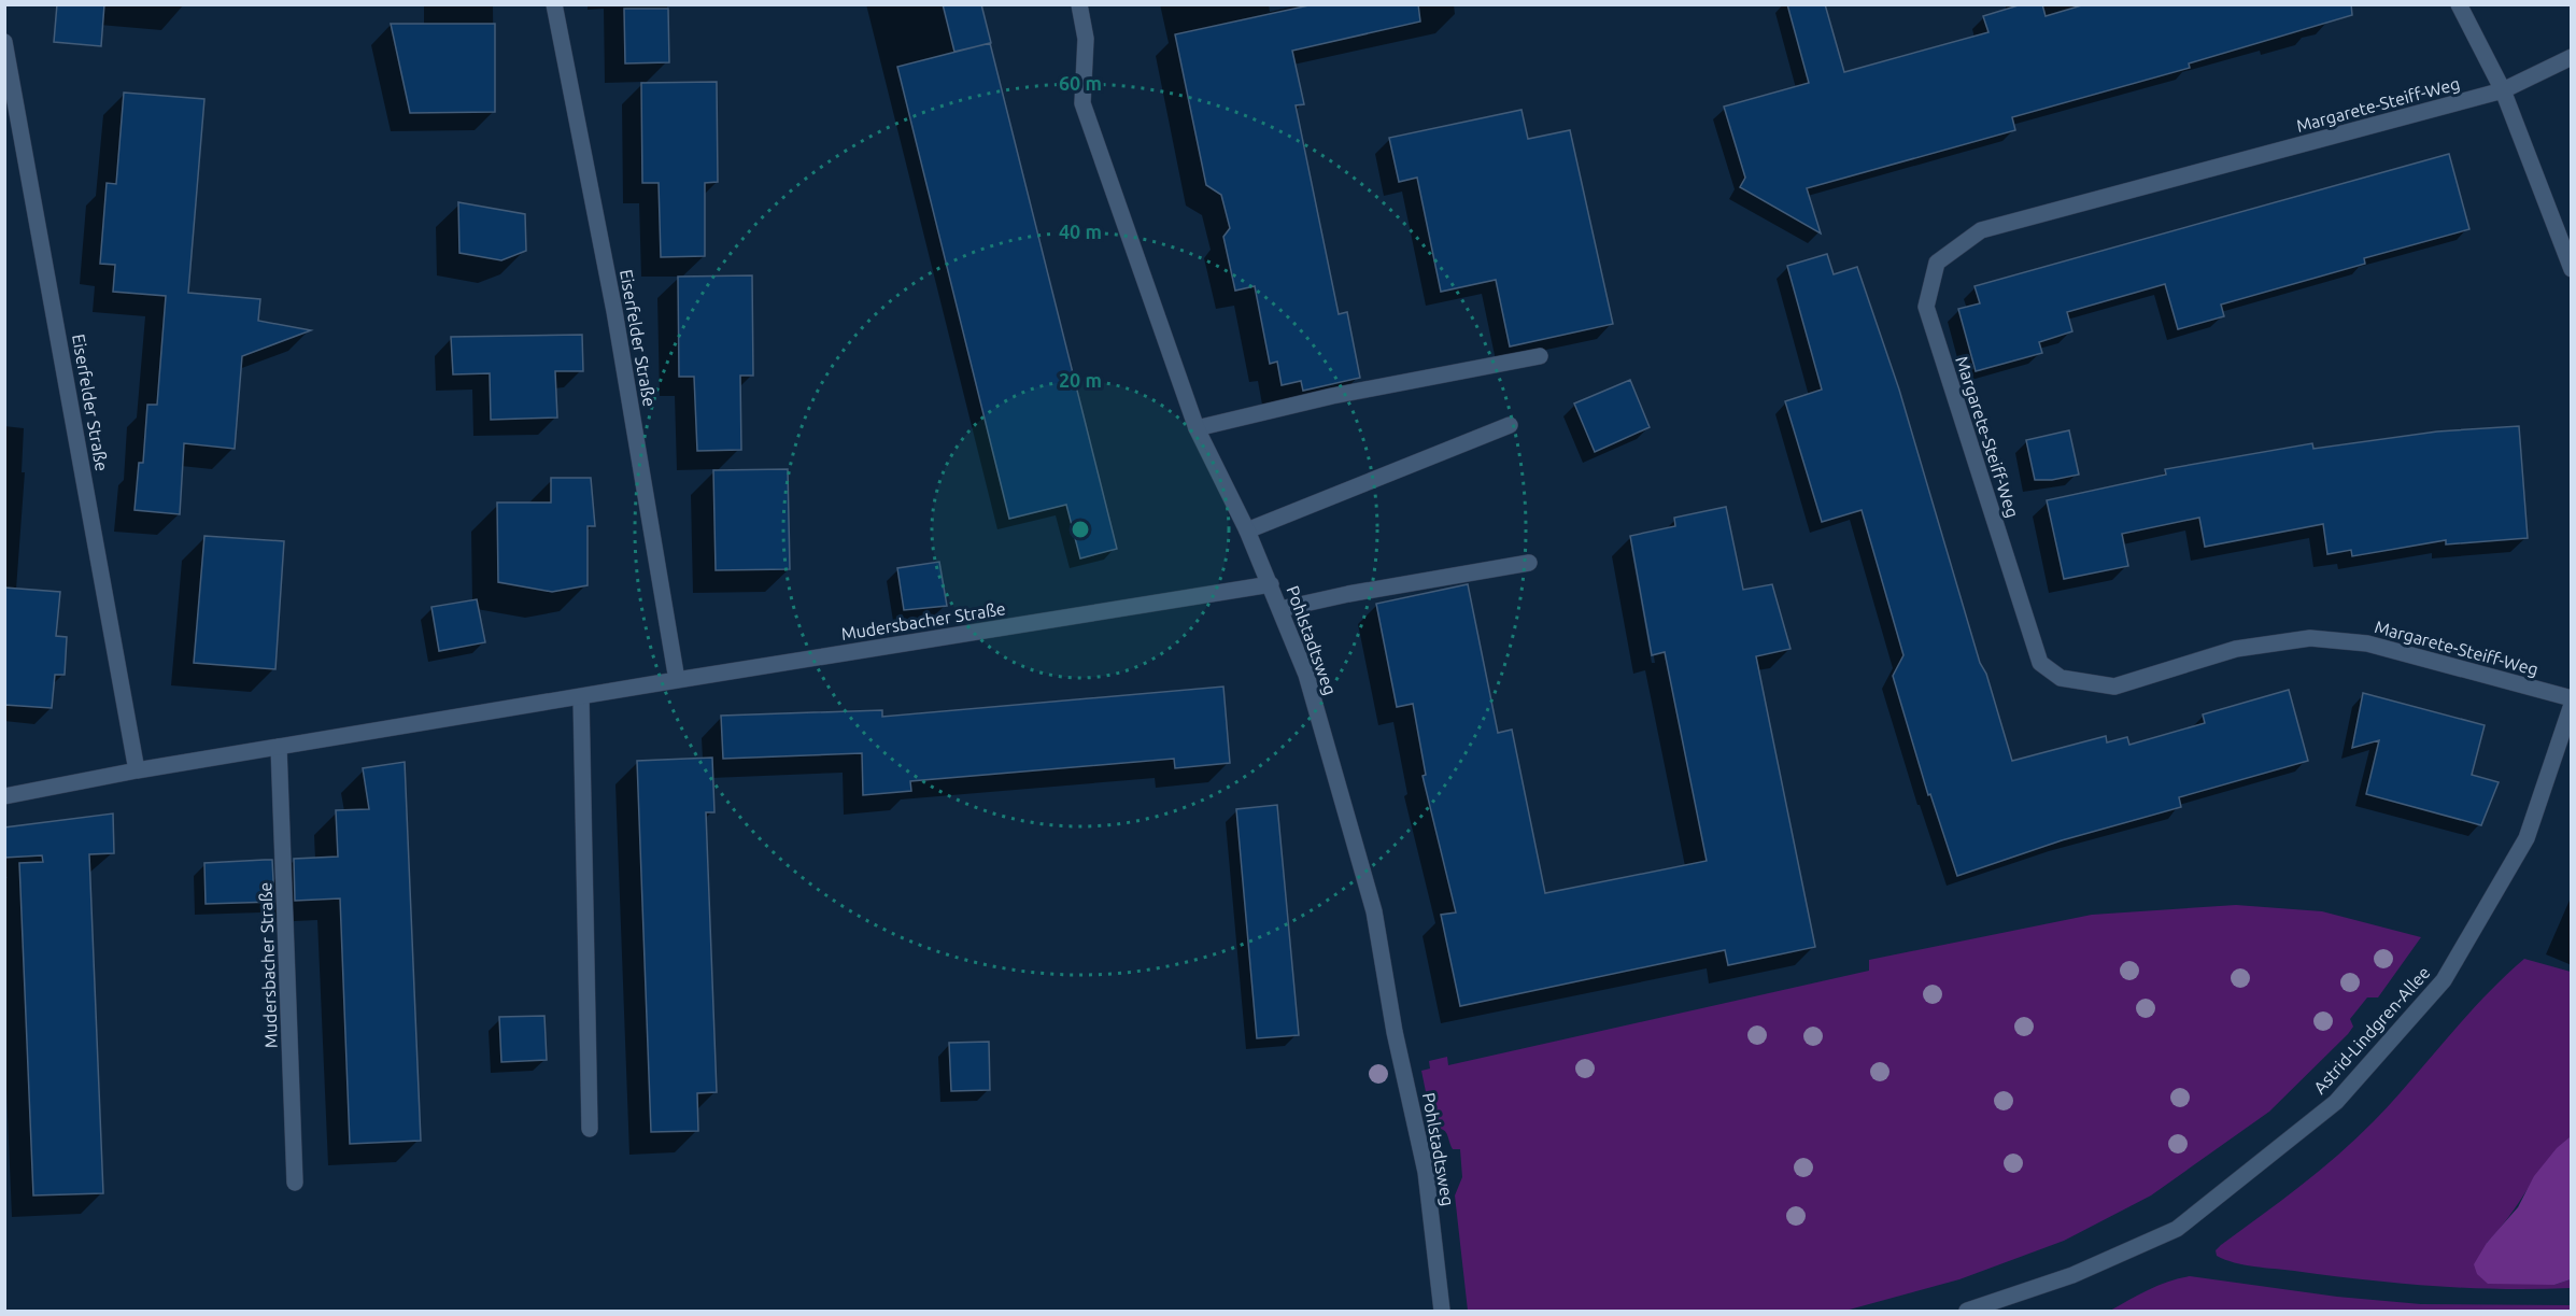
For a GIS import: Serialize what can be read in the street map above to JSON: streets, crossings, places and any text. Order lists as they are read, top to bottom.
{
  "streets": {
    "street": [
      "Margarete-Steiff-Weg",
      "Eiserfelder Straße",
      "Mudersbacher Straße",
      "Pohlstadtsweg",
      "Astrid-Lindgren-Allee"
    ]
  },
  "crossings": [
    ["Eiserfelder Straße", "Mudersbacher Straße"],
    ["Mudersbacher Straße", "Pohlstadtsweg"]
  ],
  "rings": ["60 m", "40 m", "20 m"]
}
